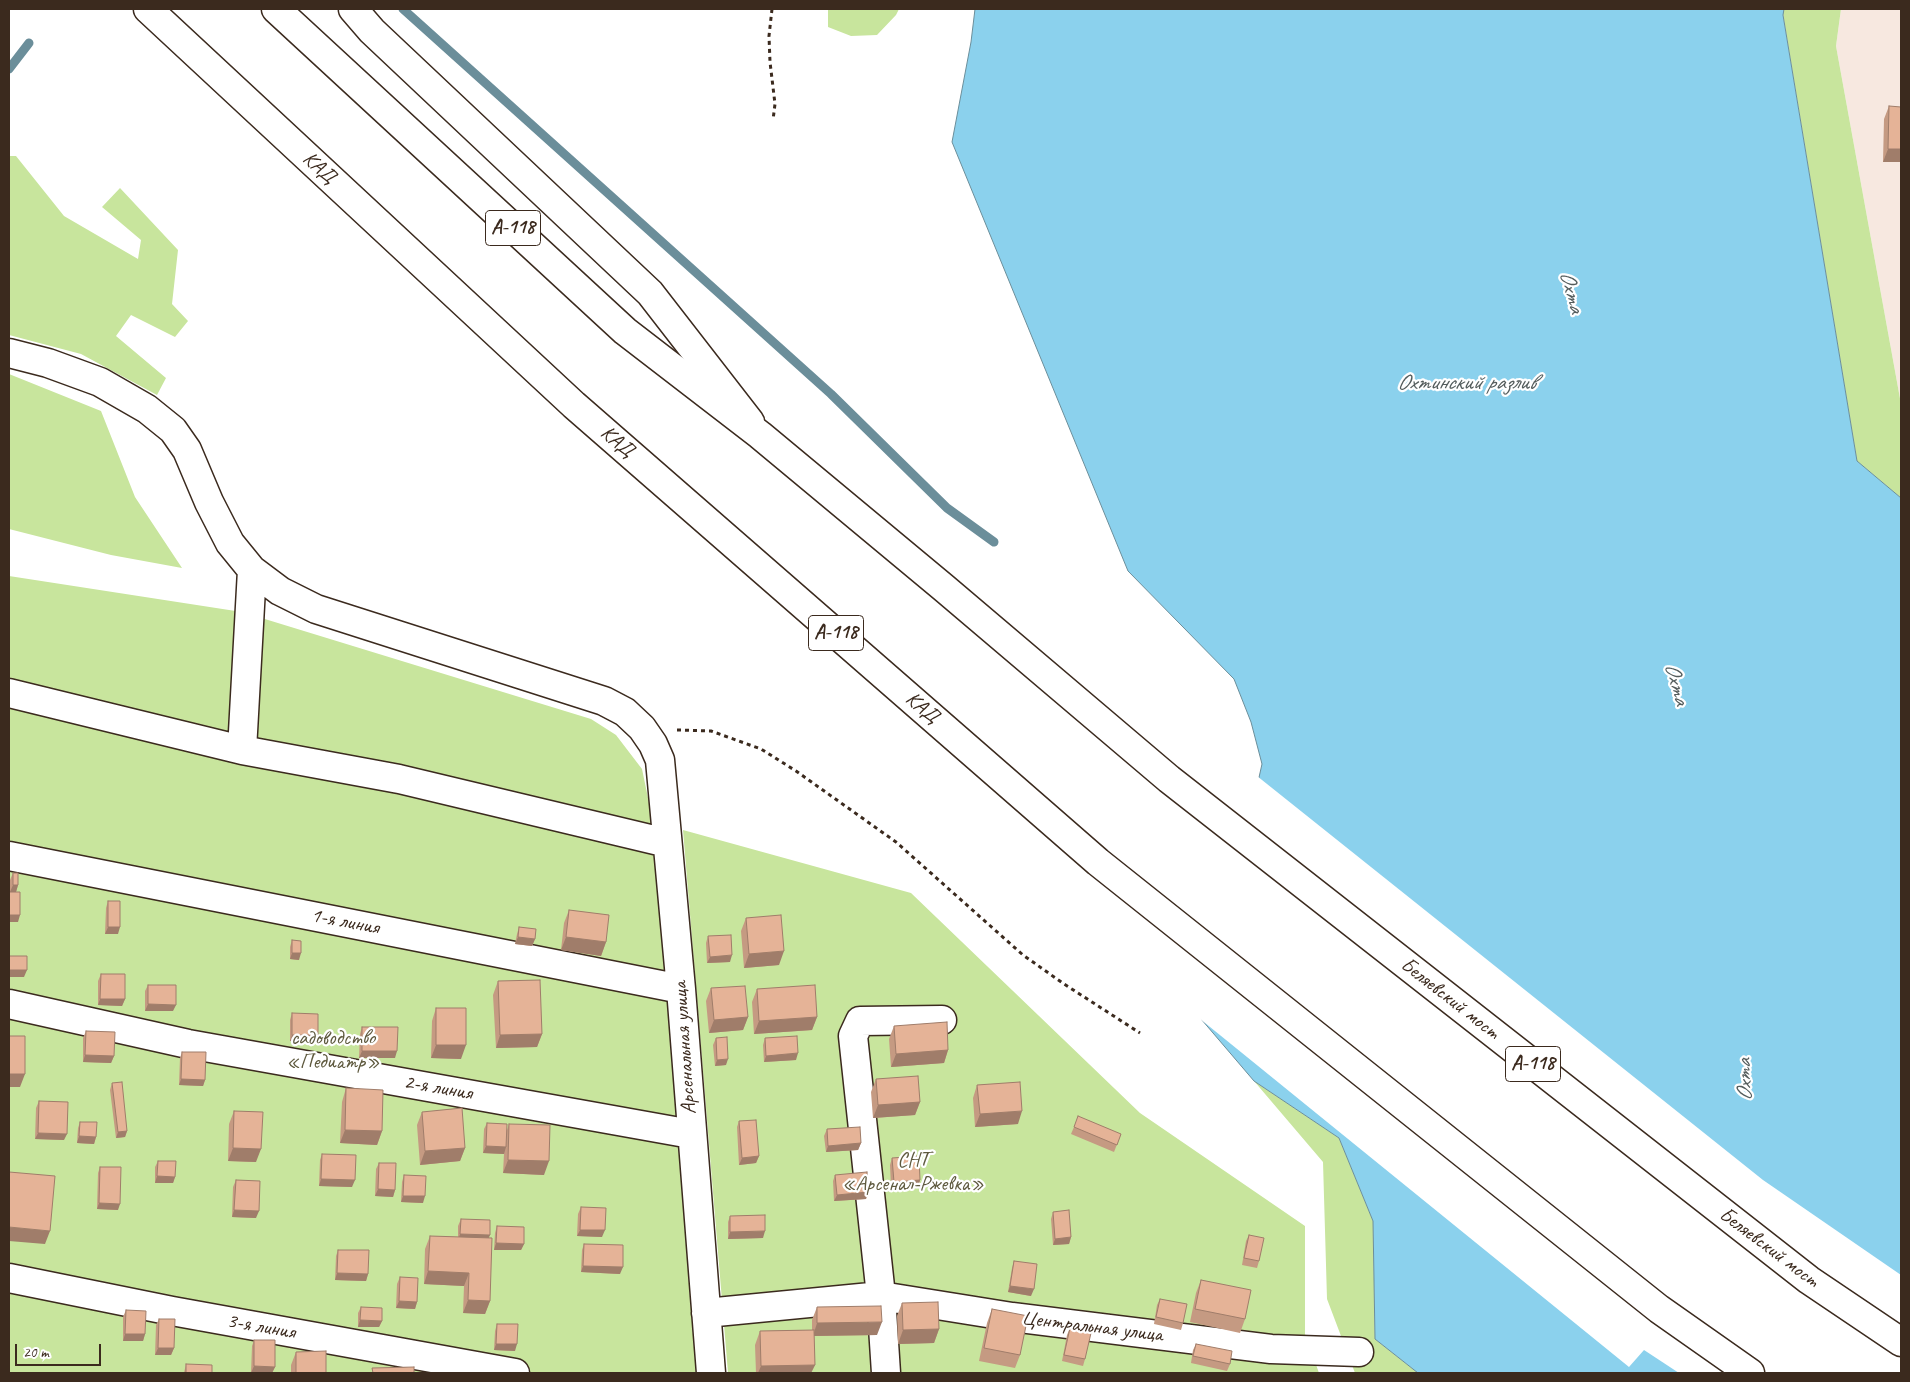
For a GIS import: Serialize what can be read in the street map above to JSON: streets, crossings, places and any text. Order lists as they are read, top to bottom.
{
  "streets": {
    "main road": [
      "КАД",
      "А-118",
      "1-я линия",
      "Беляевский мост",
      "Арсенальная улица",
      "2-я линия",
      "3-я линия",
      "Центральная улица"
    ]
  },
  "crossings": [
    ["А-118", "Беляевский мост"],
    ["1-я линия", "Арсенальная улица"],
    ["Арсенальная улица", "2-я линия"],
    ["Арсенальная улица", "Центральная улица"]
  ],
  "water": ["Охта", "Охтинский разлив"],
  "parks": ["садоводство «Педиатр»", "СНТ «Арсенал-Ржевка»"],
  "scale_bar": "20 m"
}
